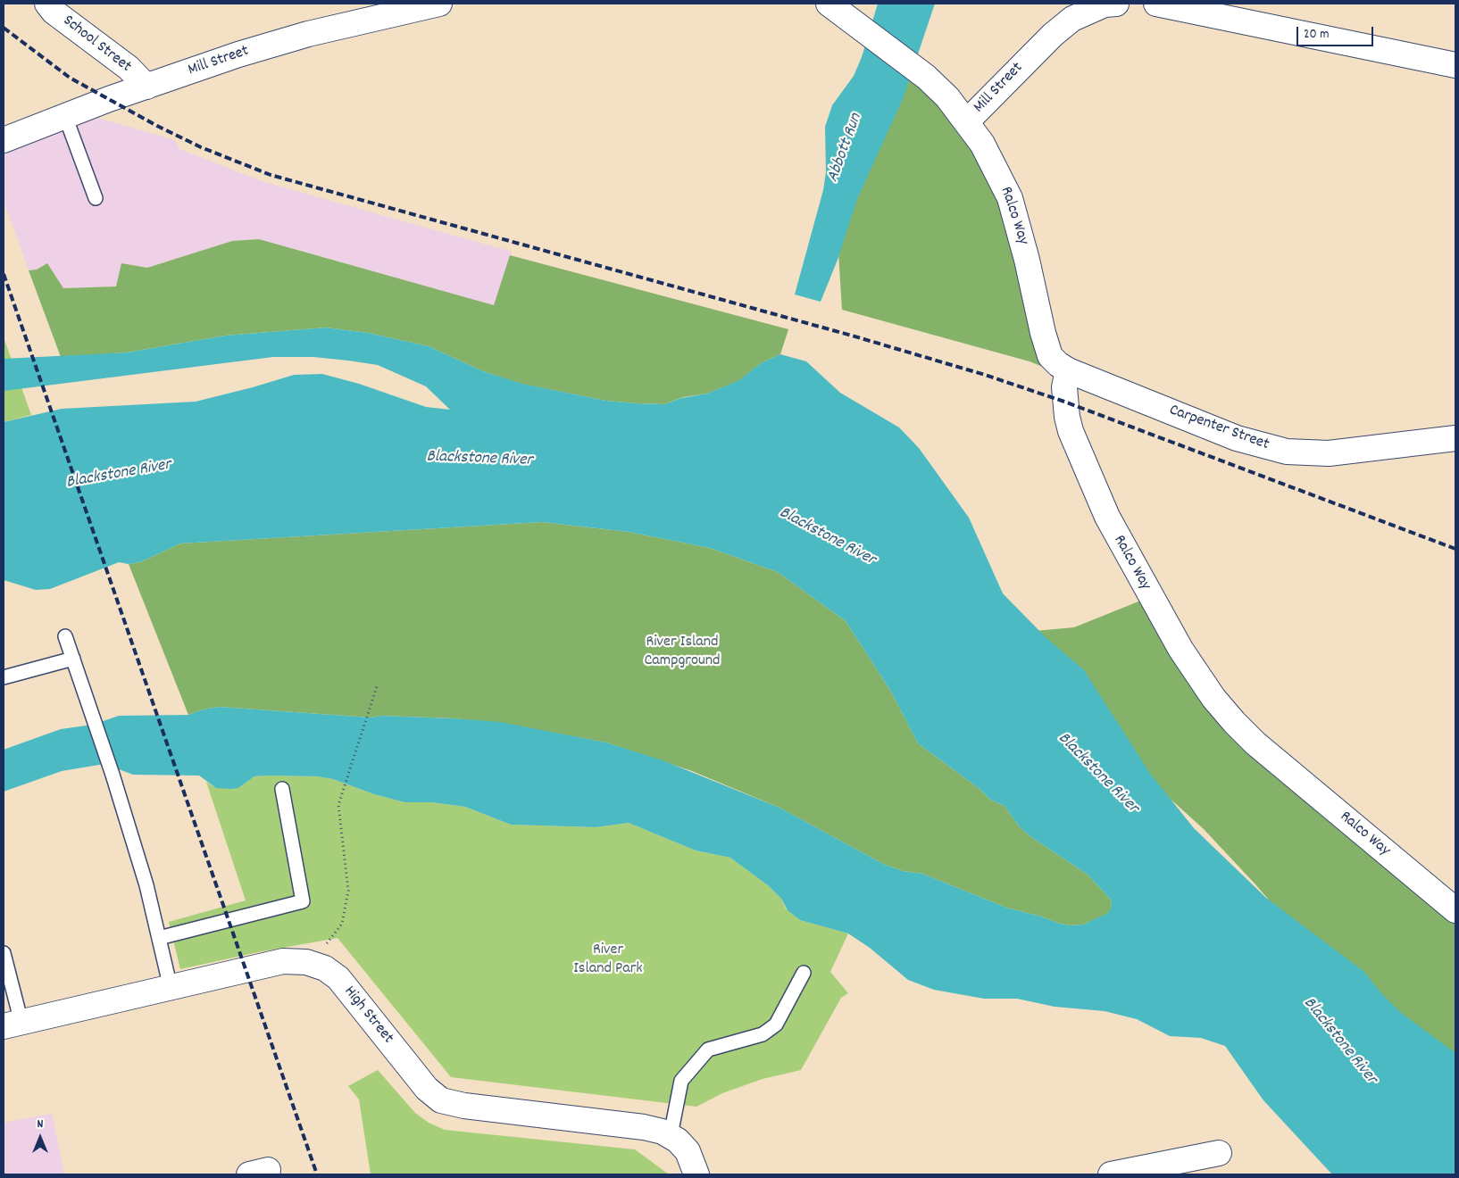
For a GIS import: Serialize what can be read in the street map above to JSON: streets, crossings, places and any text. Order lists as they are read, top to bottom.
{
  "streets": {
    "street": [
      "School Street",
      "Mill Street",
      "Ralco Way",
      "Carpenter Street",
      "High Street"
    ]
  },
  "crossings": [
    ["School Street", "Mill Street"],
    ["Mill Street", "Ralco Way"],
    ["Ralco Way", "Carpenter Street"]
  ],
  "water": ["Abbott Run", "Blackstone River"],
  "parks": ["River Island Campground", "River Island Park"],
  "scale_bar": "20 m",
  "north": "top"
}
